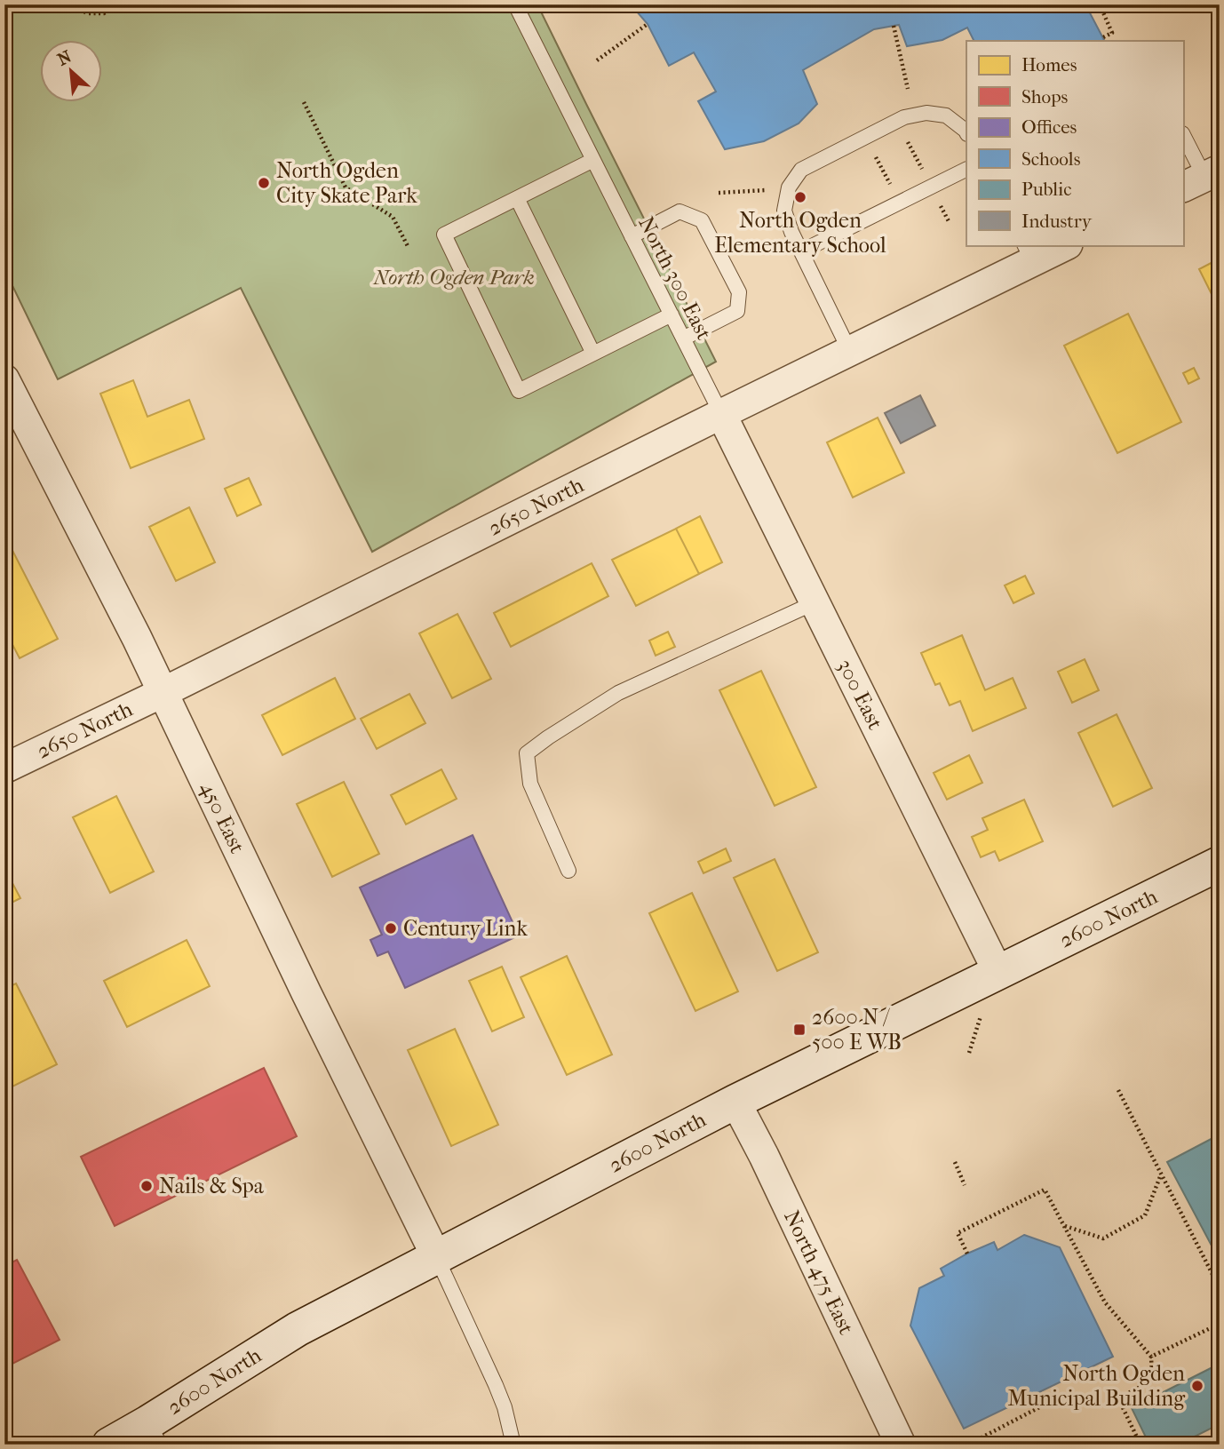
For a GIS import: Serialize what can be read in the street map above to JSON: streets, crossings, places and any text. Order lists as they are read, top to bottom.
{
  "streets": {
    "main road": ["2600 North"],
    "street": [
      "2650 North",
      "300 East",
      "450 East",
      "North 475 East"
    ],
    "lane": ["North 300 East"]
  },
  "crossings": [
    ["North 300 East", "2650 North"],
    ["North 300 East", "300 East"],
    ["2650 North", "300 East"],
    ["2650 North", "450 East"],
    ["300 East", "2600 North"],
    ["450 East", "2600 North"],
    ["2600 North", "North 475 East"]
  ],
  "parks": ["North Ogden Park"],
  "places": {
    "other": [
      "North Ogden City Skate Park",
      "North Ogden Elementary School",
      "Century Link",
      "Nails & Spa",
      "North Ogden Municipal Building"
    ],
    "transit": ["2600 N / 500 E WB"]
  },
  "legend": [
    "Homes",
    "Shops",
    "Offices",
    "Schools",
    "Public",
    "Industry"
  ],
  "north": "top left"
}
